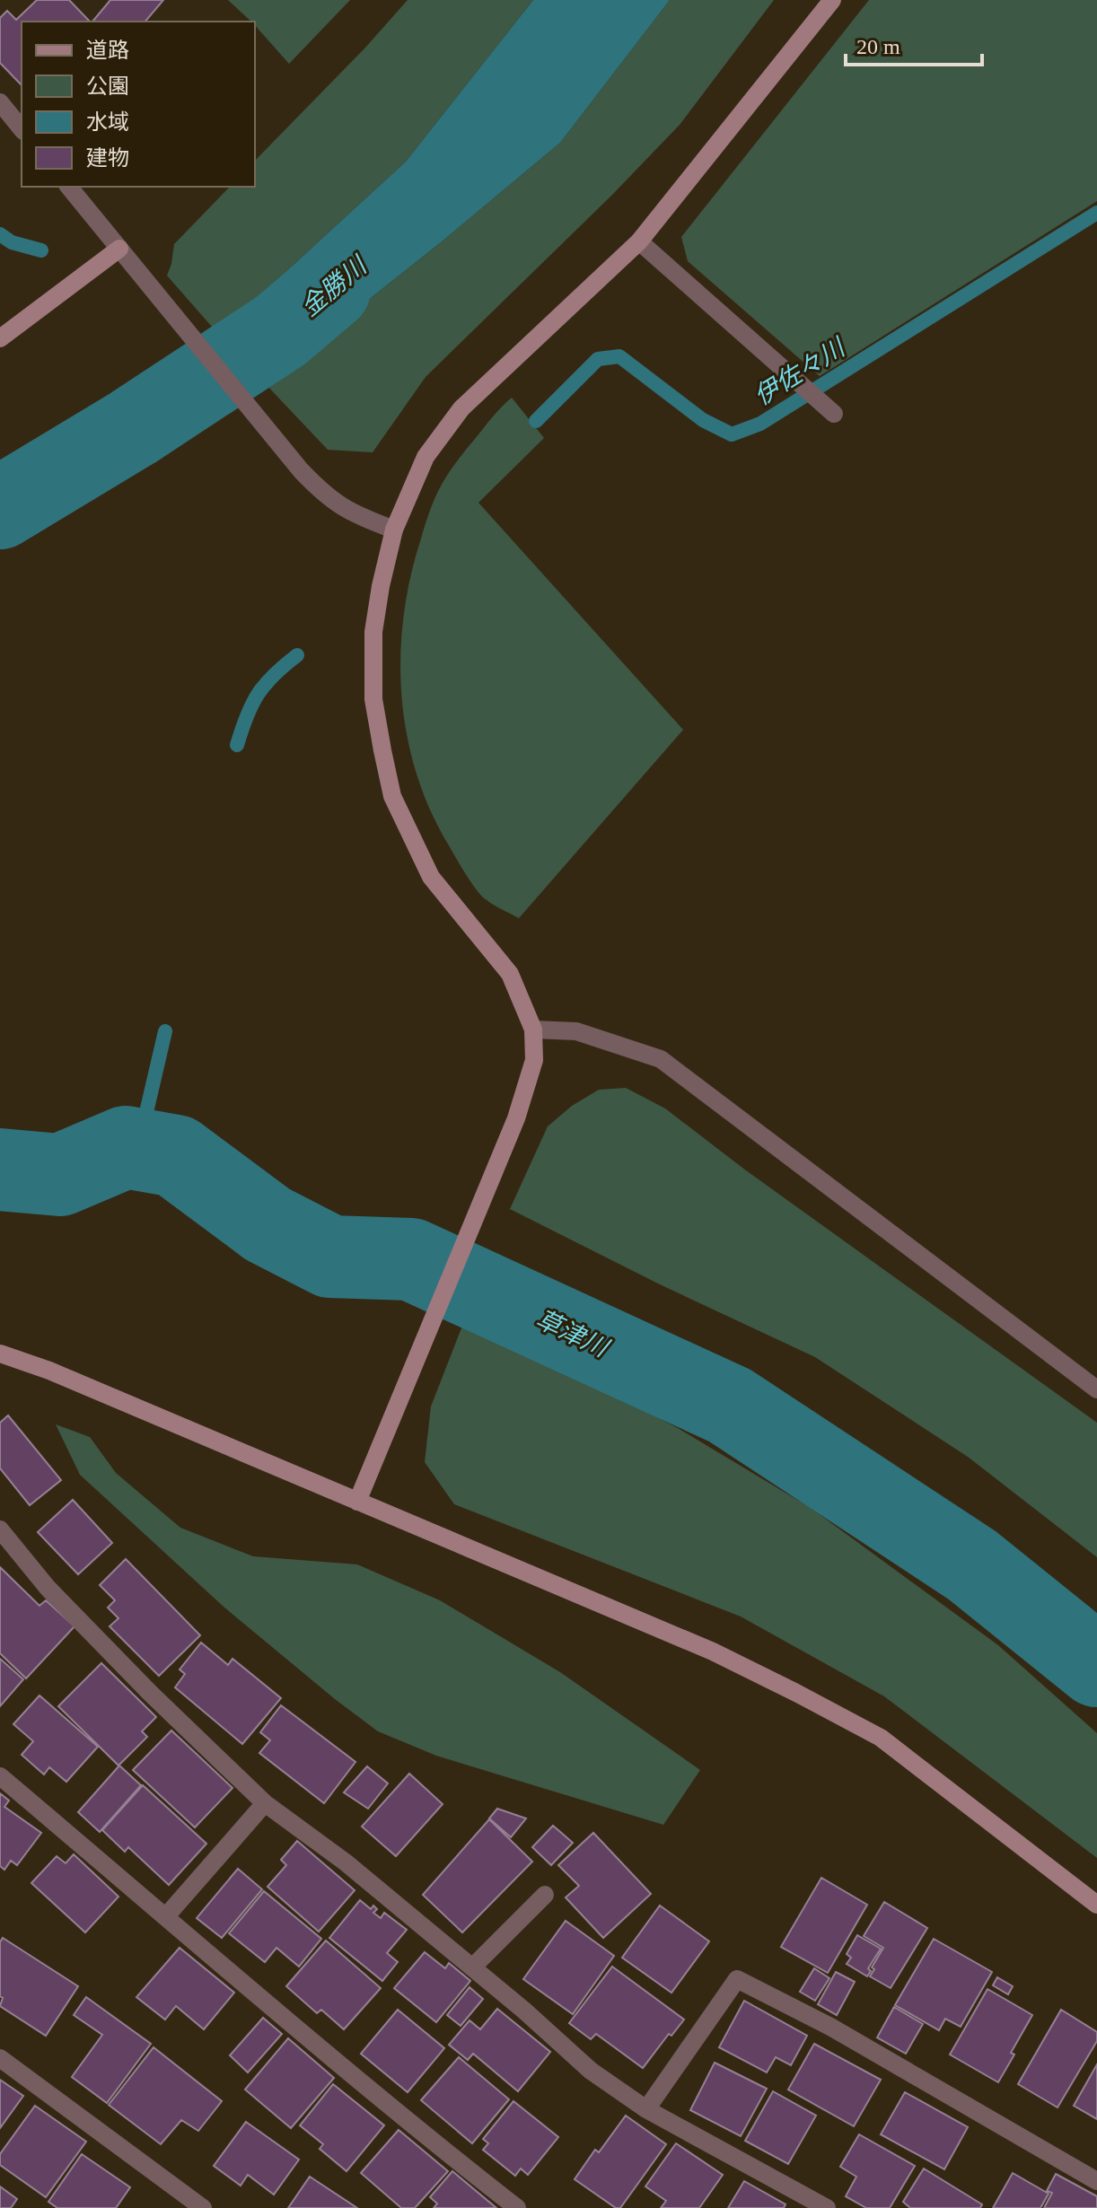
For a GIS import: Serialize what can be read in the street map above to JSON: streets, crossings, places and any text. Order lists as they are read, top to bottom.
{
  "water": ["金勝川", "伊佐々川", "草津川"],
  "legend": [
    "道路",
    "公園",
    "水域",
    "建物"
  ],
  "scale_bar": "20 m"
}
